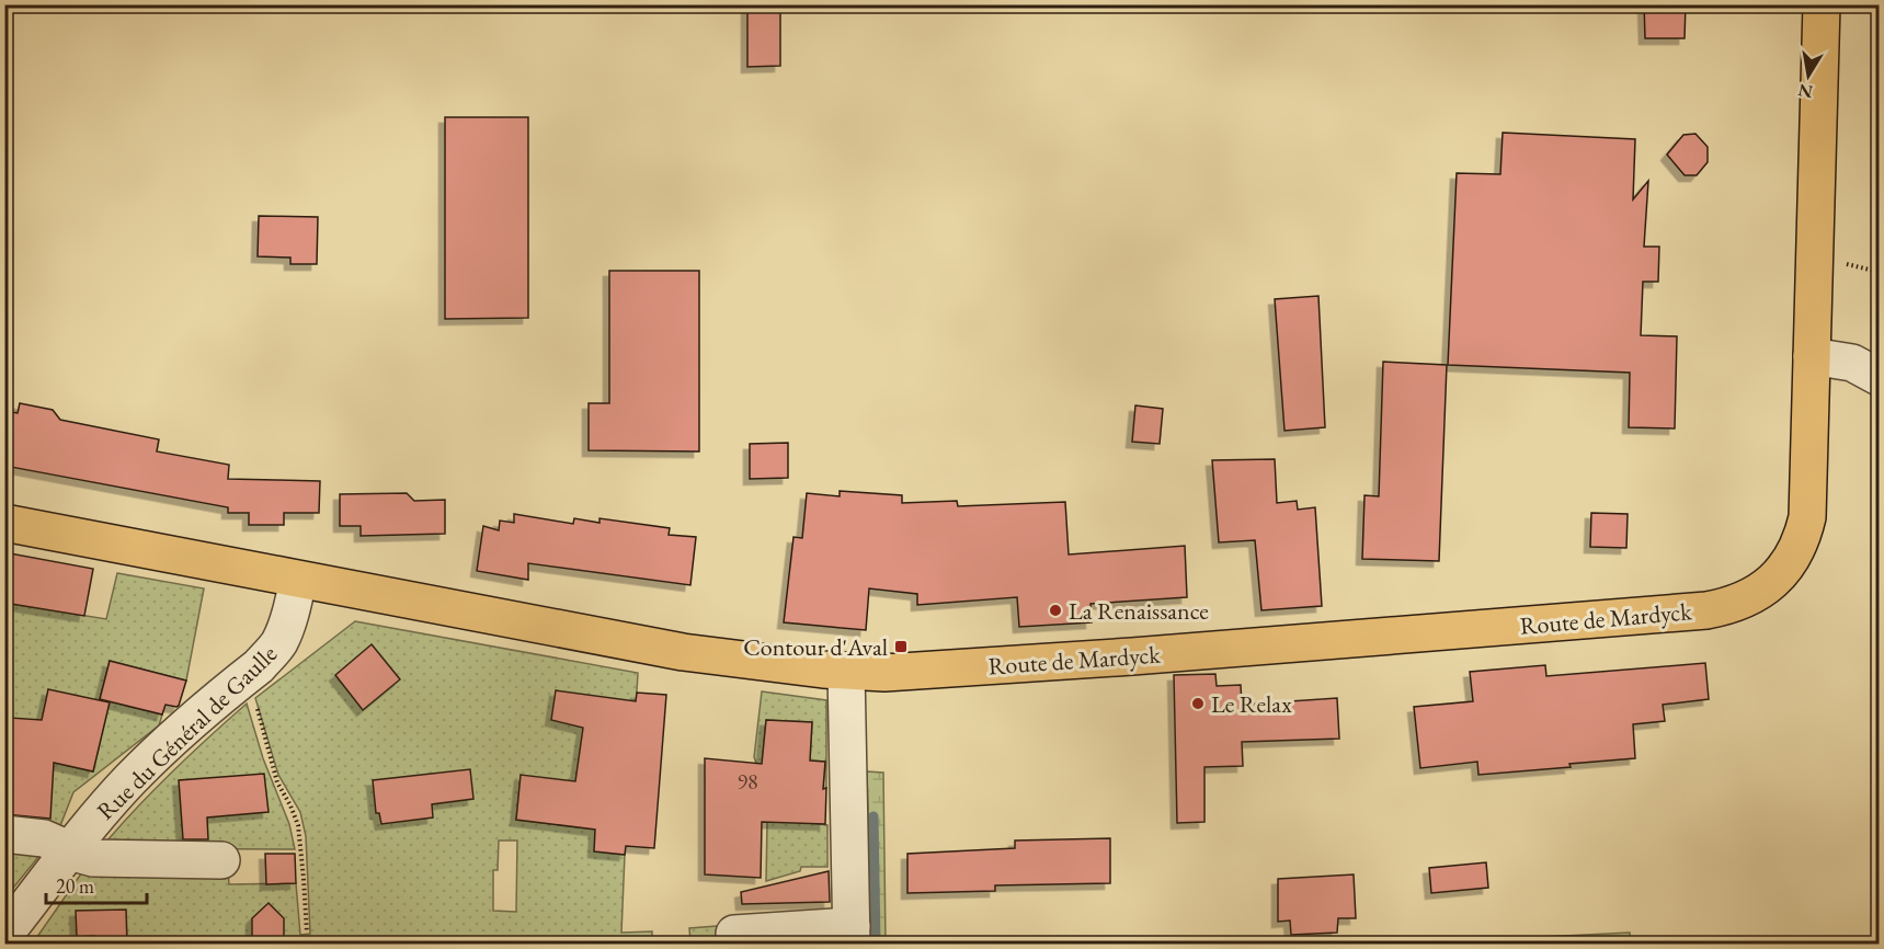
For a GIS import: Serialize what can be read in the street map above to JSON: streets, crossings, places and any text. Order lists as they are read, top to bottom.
{
  "streets": {
    "main road": ["Route de Mardyck"],
    "street": ["Rue du Général de Gaulle"]
  },
  "crossings": [
    ["Route de Mardyck", "Rue du Général de Gaulle"]
  ],
  "places": {
    "other": ["La Renaissance", "Le Relax"],
    "transit": ["Contour d'Aval"]
  },
  "house_numbers": ["98"],
  "scale_bar": "20 m",
  "north": "bottom"
}
